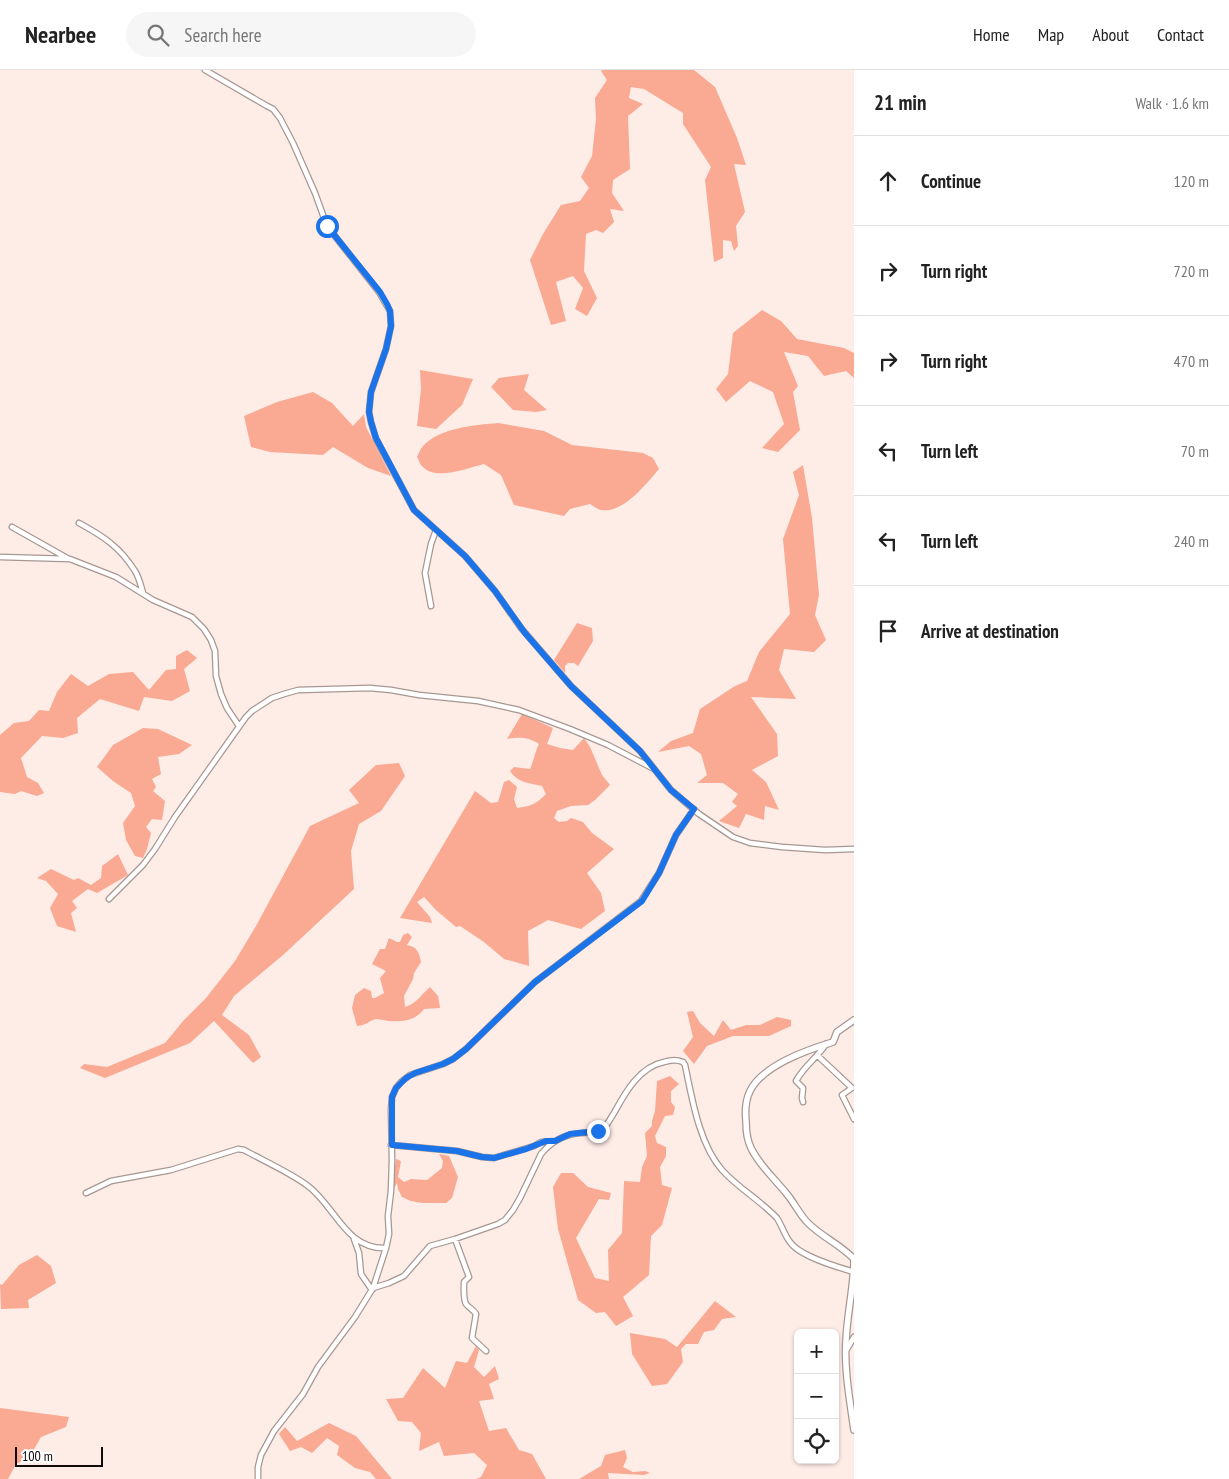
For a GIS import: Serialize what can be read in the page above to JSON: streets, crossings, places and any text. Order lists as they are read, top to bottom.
{
  "scale_bar": "100 m",
  "page": {
    "header": "Nearbee",
    "search": "Search here",
    "nav": [
      "Home",
      "Map",
      "About",
      "Contact"
    ],
    "heading": ["21 min", "Walk · 1.6 km"],
    "list": [
      ["Continue", "120 m"],
      ["Turn right", "720 m"],
      ["Turn right", "470 m"],
      ["Turn left", "70 m"],
      ["Turn left", "240 m"],
      "Arrive at destination"
    ],
    "map_buttons": ["+", "−"],
    "scale": "100 m"
  }
}
